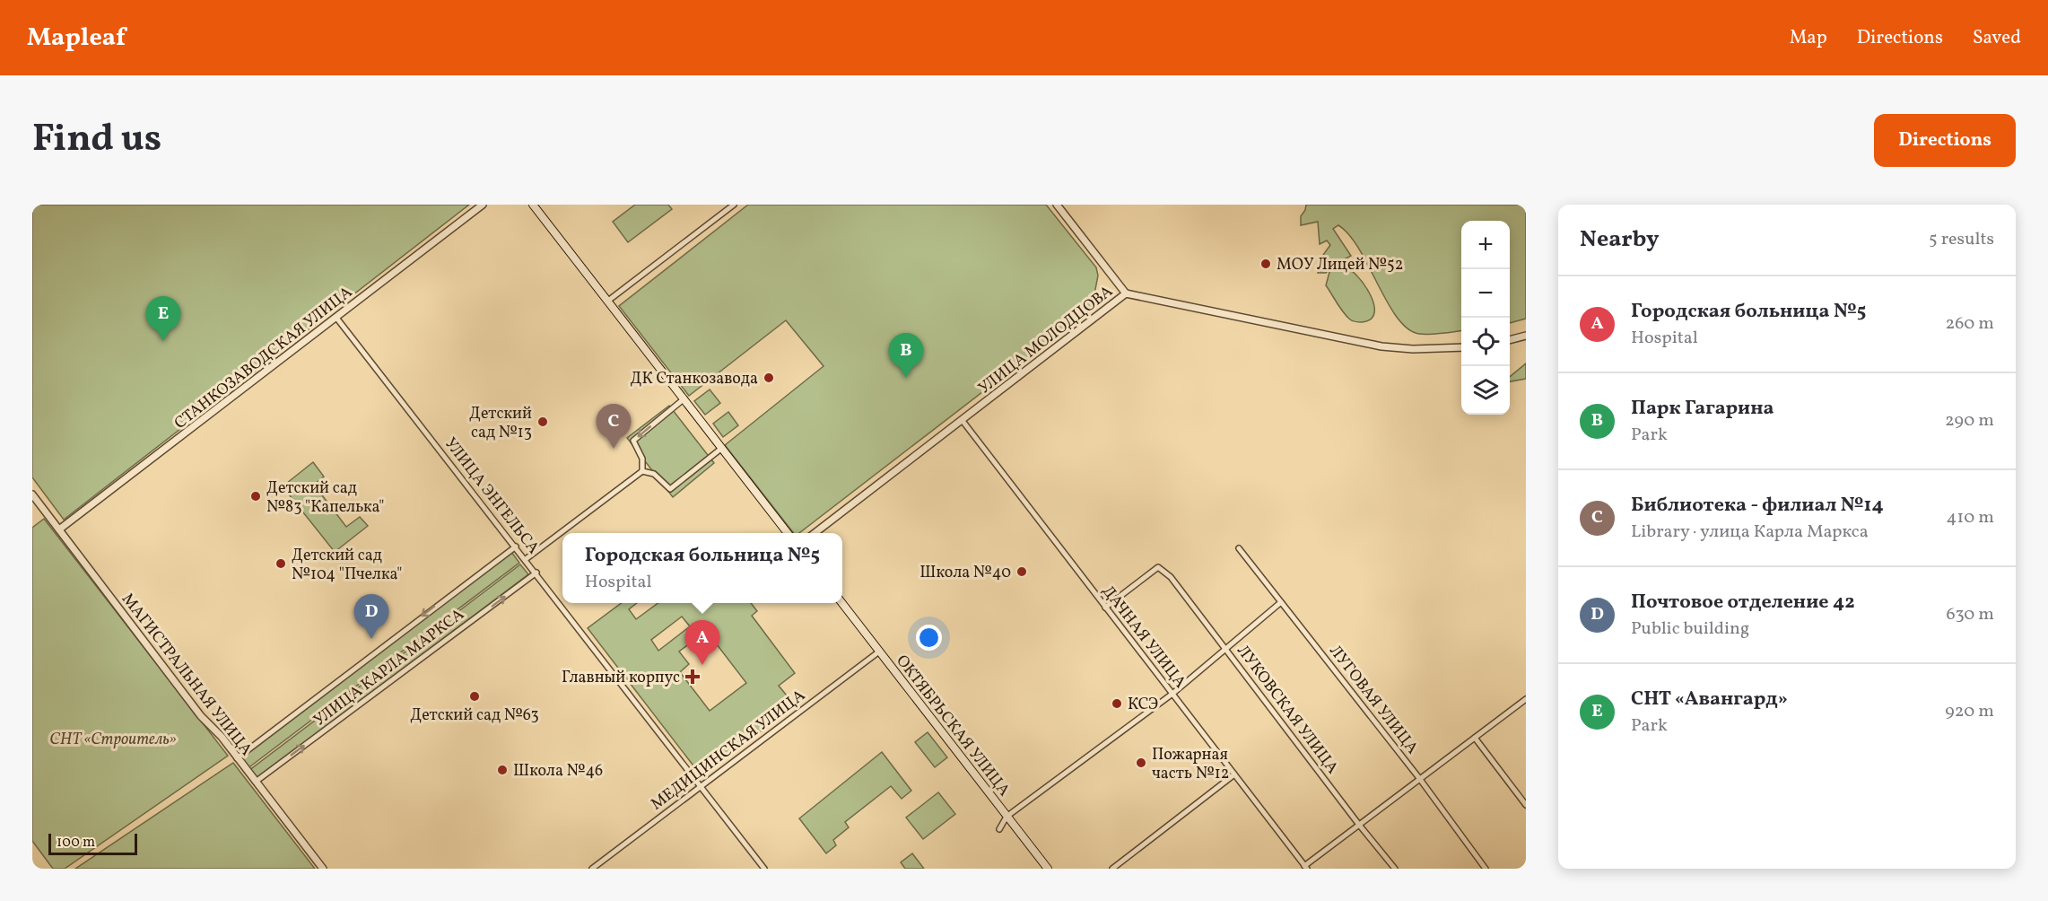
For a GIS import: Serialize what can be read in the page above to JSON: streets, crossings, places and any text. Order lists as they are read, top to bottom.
{
  "streets": {
    "main road": ["ОКТЯБРЬСКАЯ УЛИЦА"],
    "street": [
      "УЛИЦА МОЛОДЦОВА",
      "СТАНКОЗАВОДСКАЯ УЛИЦА",
      "УЛИЦА ЭНГЕЛЬСА",
      "ДАЧНАЯ УЛИЦА",
      "УЛИЦА КАРЛА МАРКСА",
      "МАГИСТРАЛЬНАЯ УЛИЦА",
      "ЛУГОВАЯ УЛИЦА",
      "ЛУКОВСКАЯ УЛИЦА",
      "МЕДИЦИНСКАЯ УЛИЦА"
    ]
  },
  "crossings": [
    ["УЛИЦА МОЛОДЦОВА", "ДАЧНАЯ УЛИЦА"],
    ["СТАНКОЗАВОДСКАЯ УЛИЦА", "УЛИЦА ЭНГЕЛЬСА"],
    ["СТАНКОЗАВОДСКАЯ УЛИЦА", "МАГИСТРАЛЬНАЯ УЛИЦА"],
    ["УЛИЦА ЭНГЕЛЬСА", "УЛИЦА КАРЛА МАРКСА"],
    ["УЛИЦА ЭНГЕЛЬСА", "МЕДИЦИНСКАЯ УЛИЦА"],
    ["ДАЧНАЯ УЛИЦА", "ЛУКОВСКАЯ УЛИЦА"],
    ["УЛИЦА КАРЛА МАРКСА", "МАГИСТРАЛЬНАЯ УЛИЦА"],
    ["ОКТЯБРЬСКАЯ УЛИЦА", "МЕДИЦИНСКАЯ УЛИЦА"]
  ],
  "parks": ["СНТ «Строитель»"],
  "places": {
    "other": [
      "МОУ Лицей №52",
      "ДК Станкозавода",
      "Детский сад №13",
      "Детский сад №83 \"Капелька\"",
      "Детский сад №104 \"Пчелка\"",
      "Школа №40",
      "Детский сад №63",
      "КСЭ",
      "Пожарная часть №12",
      "Школа №46"
    ],
    "health": ["Главный корпус"]
  },
  "scale_bar": "100 m",
  "page": {
    "header": "Mapleaf",
    "nav": ["Map", "Directions", "Saved"],
    "title": "Find us",
    "buttons": "Directions",
    "heading": ["Nearby", "5 results"],
    "map_buttons": ["+", "−"],
    "list": [
      {
        "mark": "A",
        "name": "Городская больница №5",
        "note": "Hospital",
        "value": "260 m"
      },
      {
        "mark": "B",
        "name": "Парк Гагарина",
        "note": "Park",
        "value": "290 m"
      },
      {
        "mark": "C",
        "name": "Библиотека - филиал №14",
        "note": "Library · улица Карла Маркса",
        "value": "410 m"
      },
      {
        "mark": "D",
        "name": "Почтовое отделение 42",
        "note": "Public building",
        "value": "630 m"
      },
      {
        "mark": "E",
        "name": "СНТ «Авангард»",
        "note": "Park",
        "value": "920 m"
      }
    ],
    "pins": [
      "E",
      "B",
      "C",
      "D",
      "A"
    ],
    "popup": ["Городская больница №5", "Hospital"],
    "scale": "100 m"
  }
}
